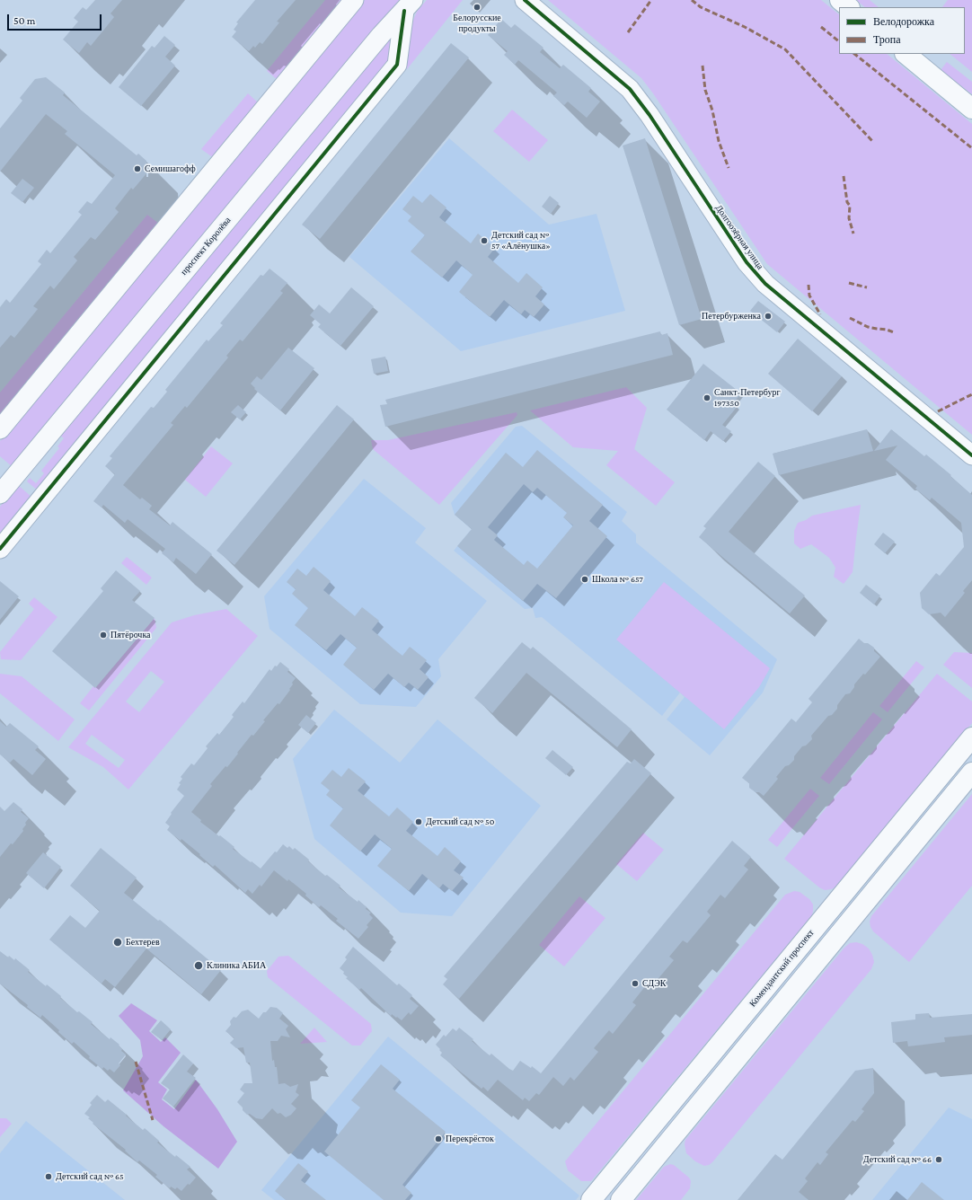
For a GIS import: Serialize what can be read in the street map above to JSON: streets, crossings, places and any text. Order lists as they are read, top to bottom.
{
  "streets": {
    "main road": ["Комендантский проспект"],
    "street": ["Долгоозёрная улица", "проспект Королёва"]
  },
  "places": [
    "Белорусские продукты",
    "Семишагофф",
    "Детский сад № 57 «Алёнушка»",
    "Петербурженка",
    "Санкт-Петербург 197350",
    "Школа № 657",
    "Пятёрочка",
    "Детский сад № 50",
    "Бехтерев",
    "Клиника АБИА",
    "СДЭК",
    "Перекрёсток",
    "Детский сад № 66",
    "Детский сад № 65"
  ],
  "legend": ["Велодорожка", "Тропа"],
  "scale_bar": "50 m"
}
